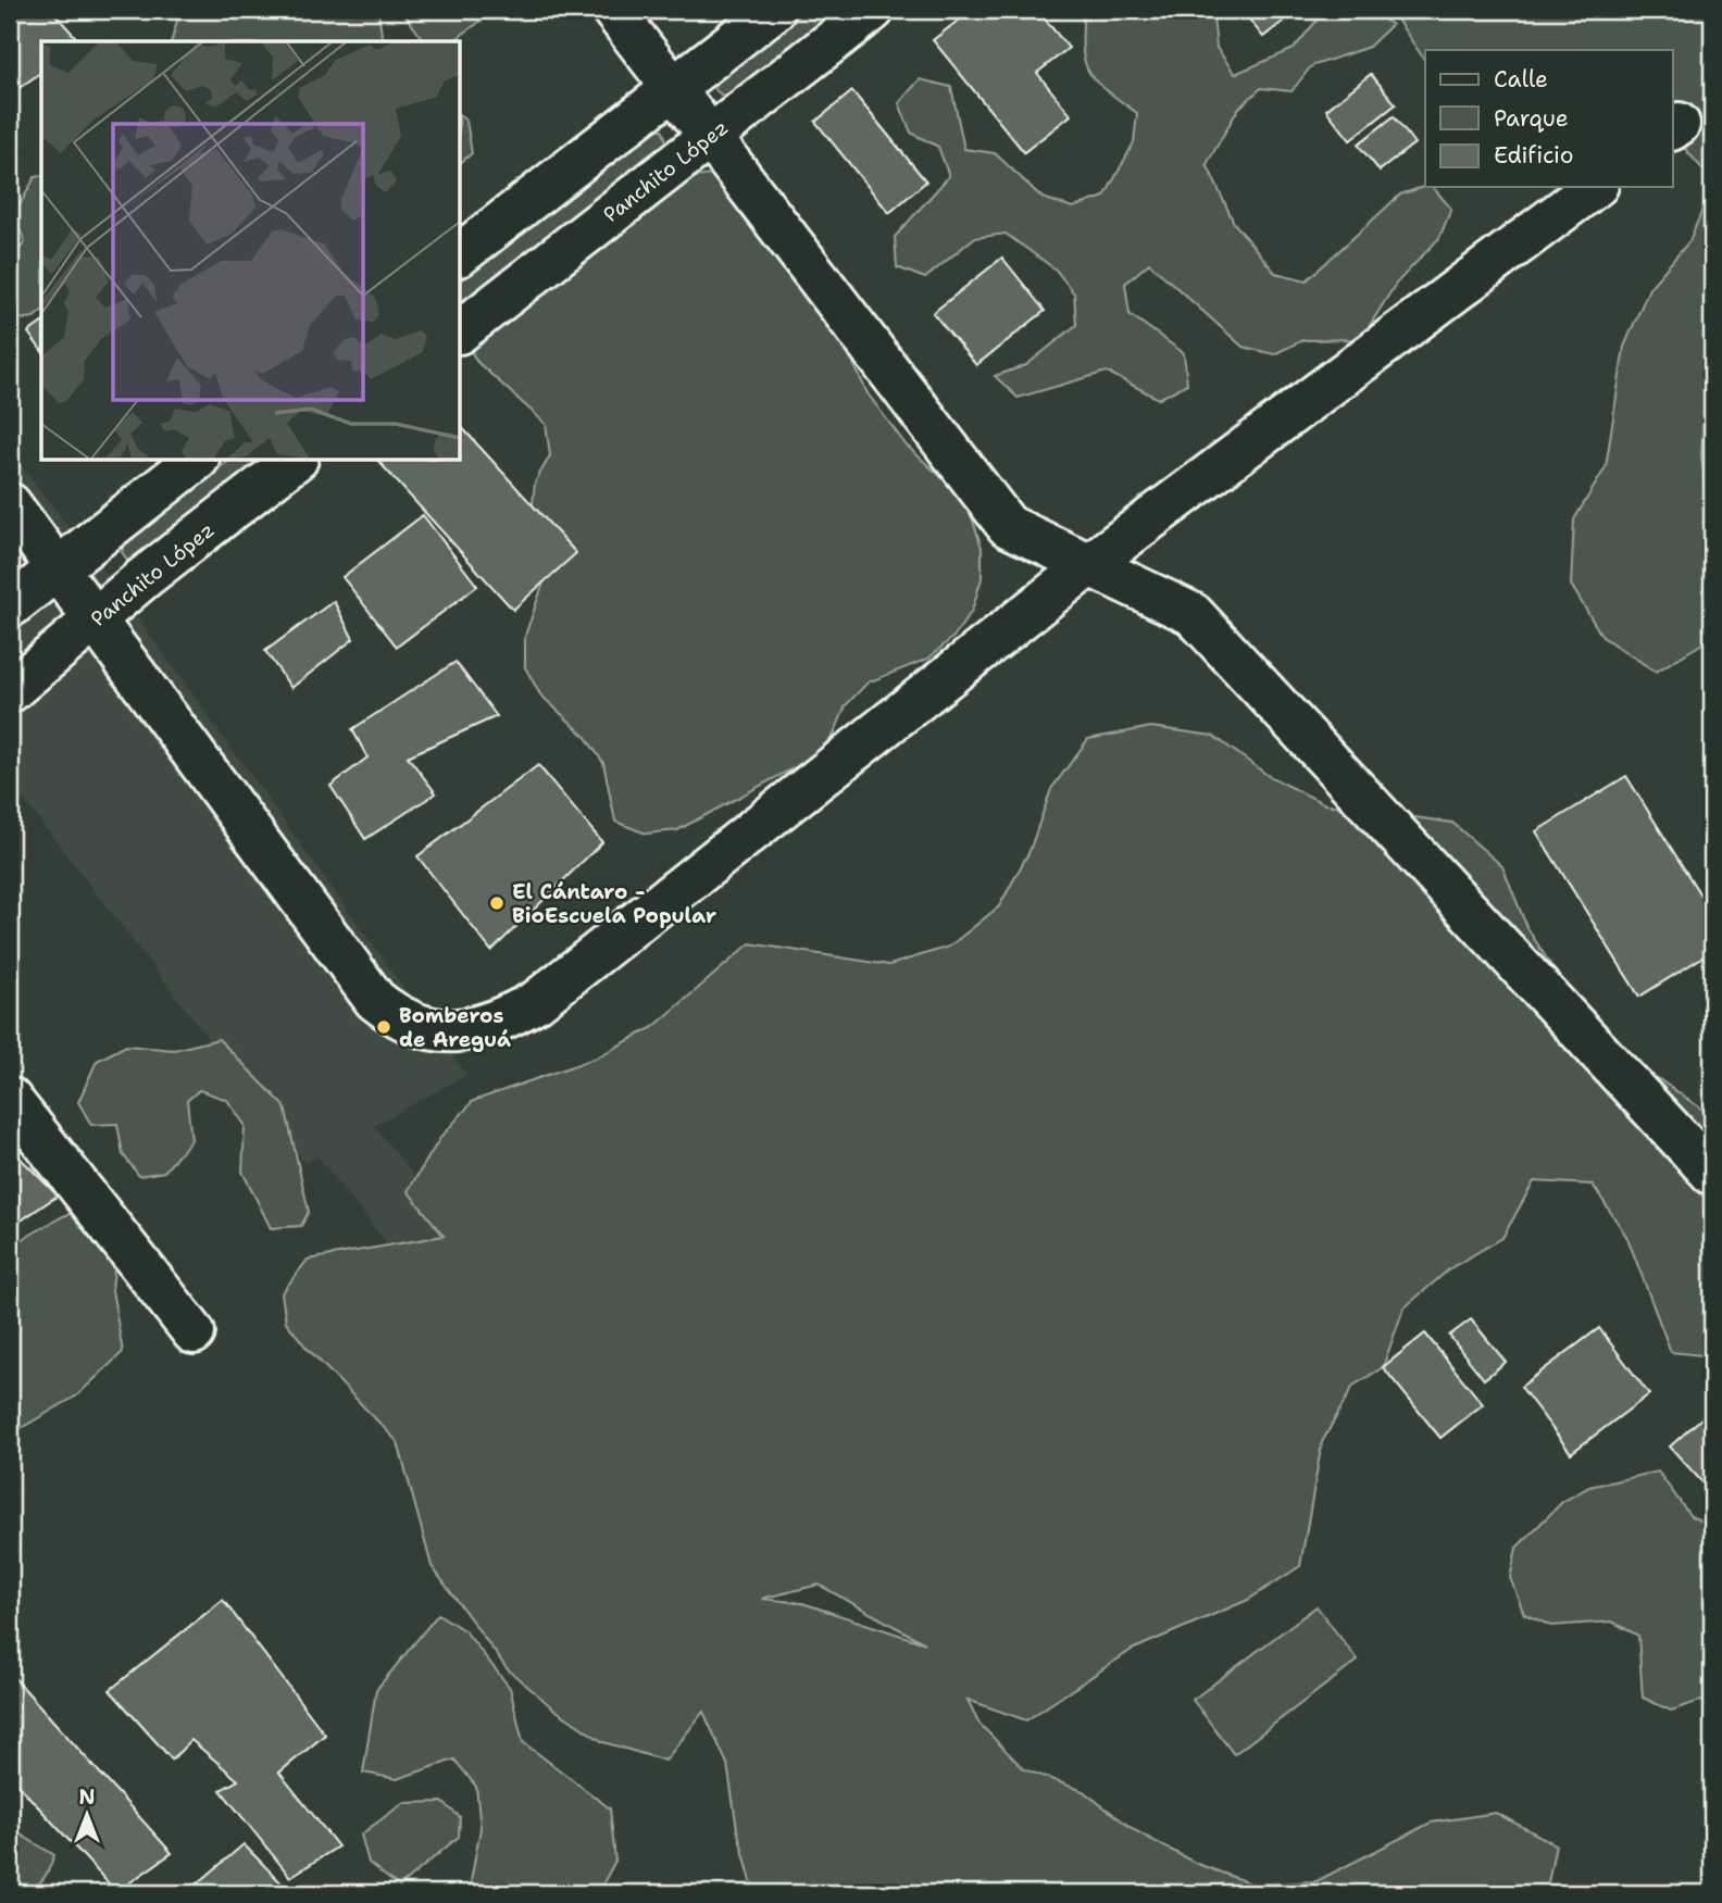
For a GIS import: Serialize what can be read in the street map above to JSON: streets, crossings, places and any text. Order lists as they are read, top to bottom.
{
  "streets": {
    "street": ["Panchito López"]
  },
  "places": ["El Cántaro - BioEscuela Popular", "Bomberos de Areguá"],
  "legend": ["Calle", "Parque", "Edificio"],
  "north": "top"
}
